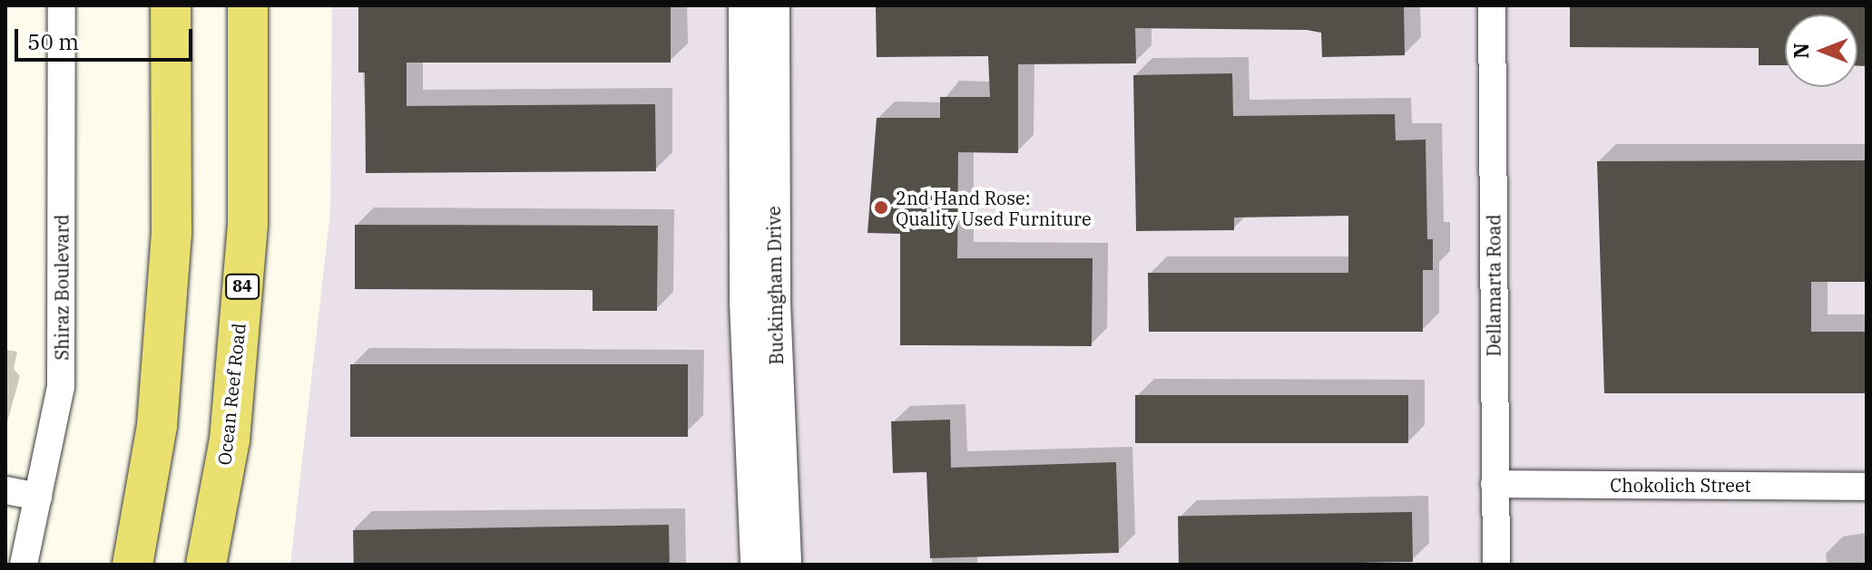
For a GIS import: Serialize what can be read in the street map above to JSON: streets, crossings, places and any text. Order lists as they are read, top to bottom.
{
  "streets": {
    "main road": ["84", "Ocean Reef Road"],
    "street": [
      "Buckingham Drive",
      "Dellamarta Road",
      "Shiraz Boulevard",
      "Chokolich Street"
    ]
  },
  "crossings": [
    ["Dellamarta Road", "Chokolich Street"]
  ],
  "places": ["2nd Hand Rose: Quality Used Furniture"],
  "scale_bar": "50 m",
  "north": "left"
}
